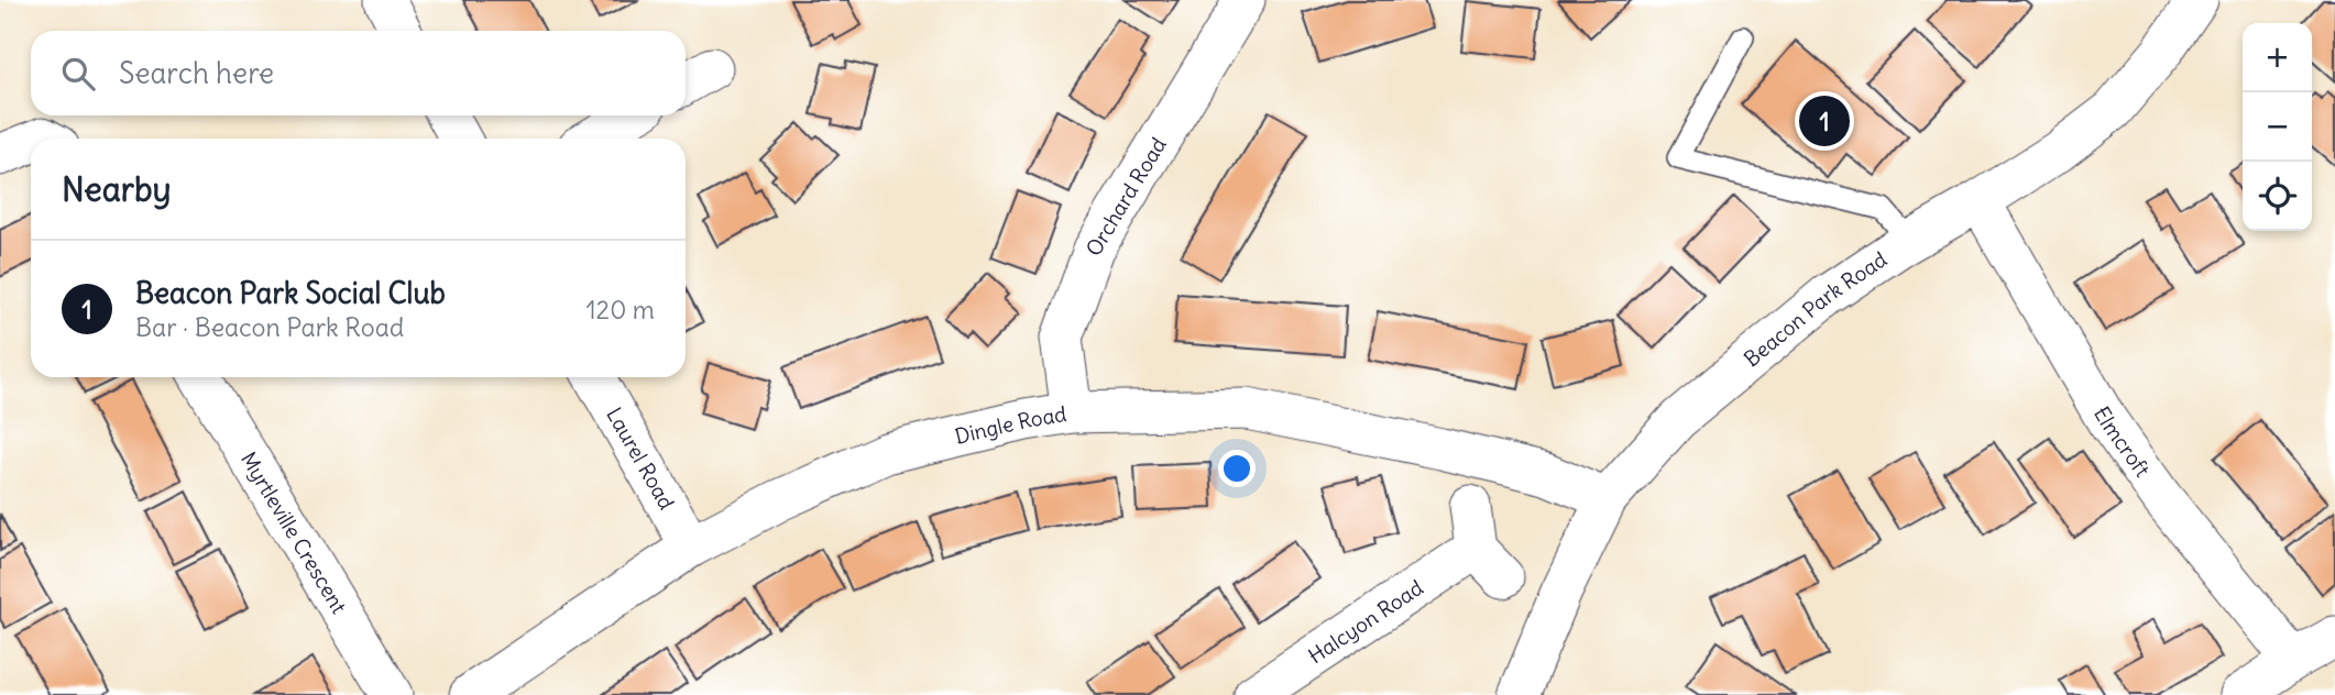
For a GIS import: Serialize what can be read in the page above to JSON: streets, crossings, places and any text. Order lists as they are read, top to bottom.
{
  "streets": {
    "street": [
      "Orchard Road",
      "Beacon Park Road",
      "Dingle Road",
      "Elmcroft",
      "Laurel Road",
      "Myrtleville Crescent",
      "Halcyon Road"
    ]
  },
  "crossings": [
    ["Orchard Road", "Dingle Road"],
    ["Beacon Park Road", "Dingle Road"],
    ["Beacon Park Road", "Elmcroft"],
    ["Dingle Road", "Laurel Road"]
  ],
  "page": {
    "map_buttons": ["+", "−"],
    "search": "Search here",
    "pins": "1",
    "heading": "Nearby",
    "list": [
      {
        "mark": "1",
        "name": "Beacon Park Social Club",
        "note": "Bar · Beacon Park Road",
        "value": "120 m"
      }
    ]
  }
}
